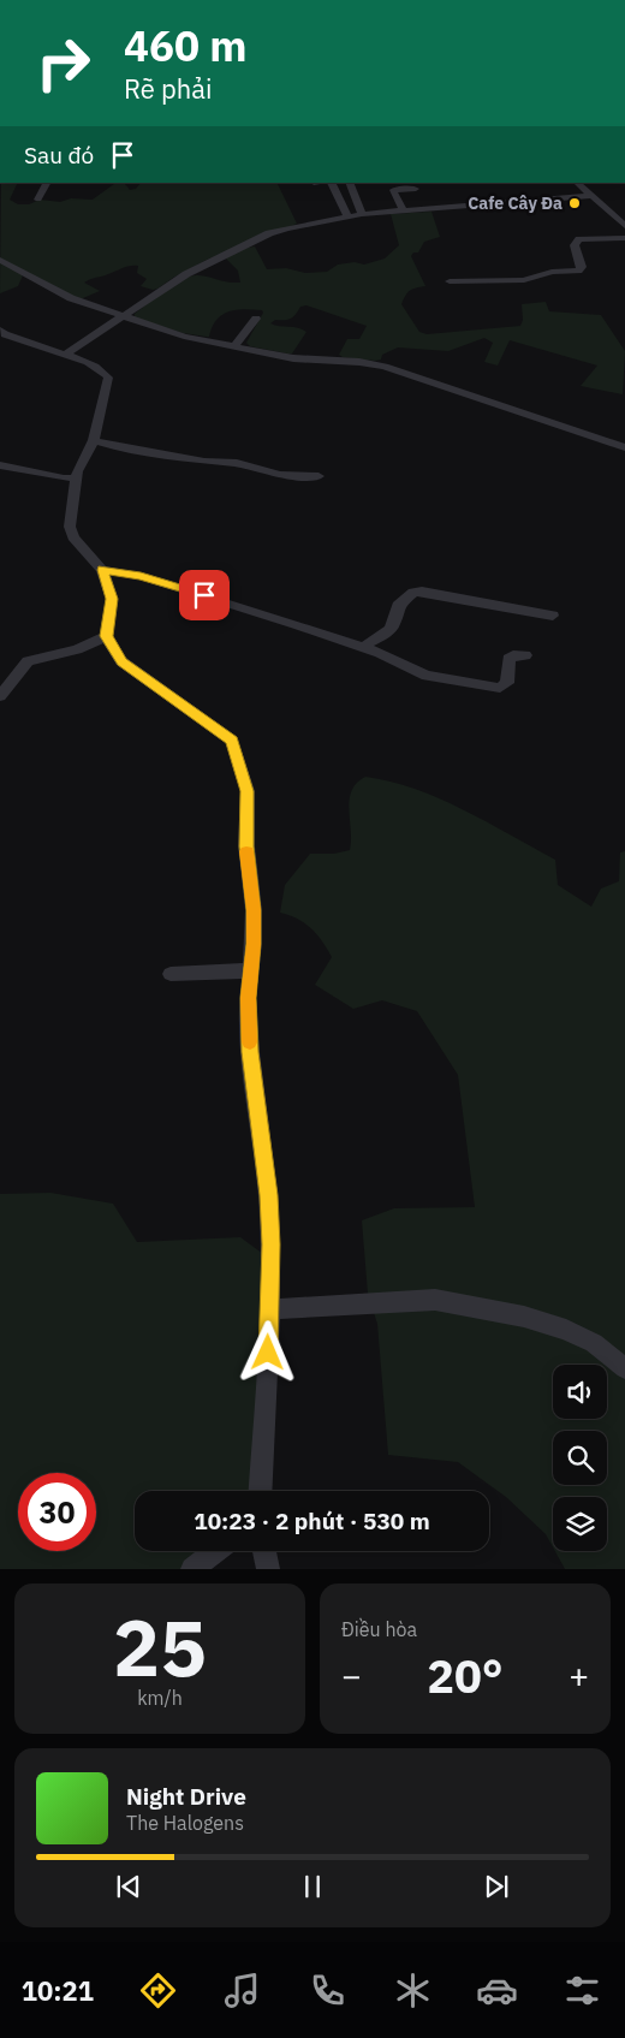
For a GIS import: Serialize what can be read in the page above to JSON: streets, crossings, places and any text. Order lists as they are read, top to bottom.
{
  "places": ["Cafe Cây Đa"],
  "page": {
    "turn": ["460 m", "Rẽ phải"],
    "then": "Sau đó",
    "limit": "30",
    "trip": "10:23 · 2 phút · 530 m",
    "tile": [
      ["25", "km/h"],
      "Điều hòa"
    ],
    "heat": ["−", "20°", "+"],
    "song": ["Night Drive", "The Halogens"],
    "tabs": "10:21"
  }
}
